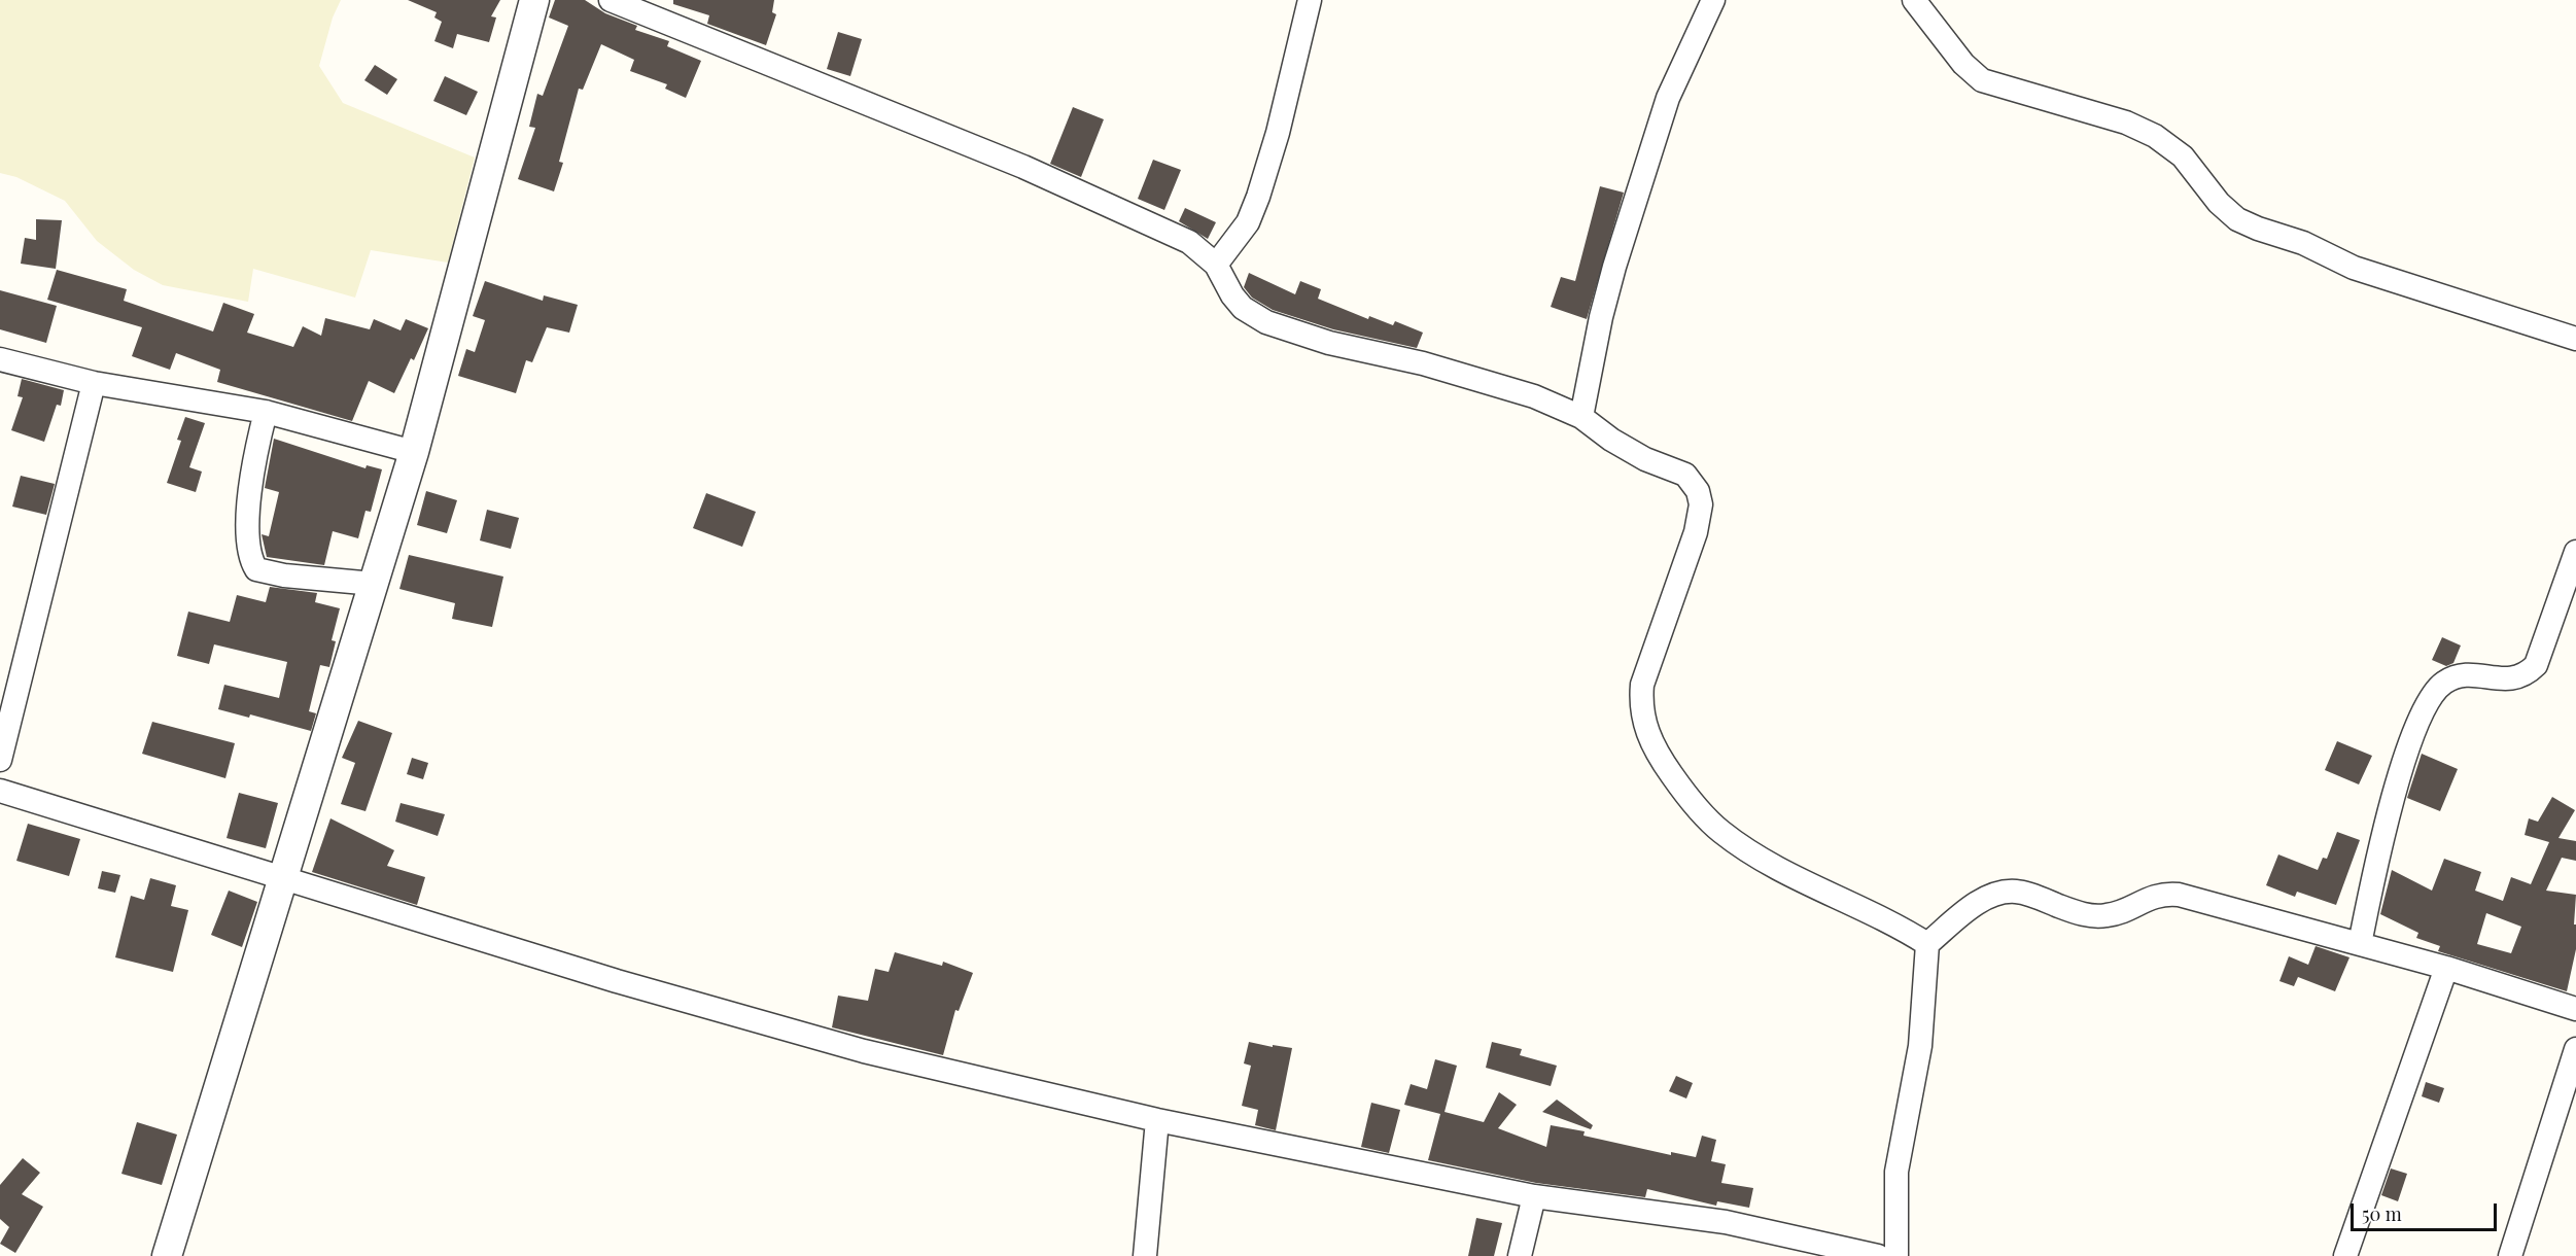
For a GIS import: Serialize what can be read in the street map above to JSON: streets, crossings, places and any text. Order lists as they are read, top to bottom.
{
  "scale_bar": "50 m"
}
